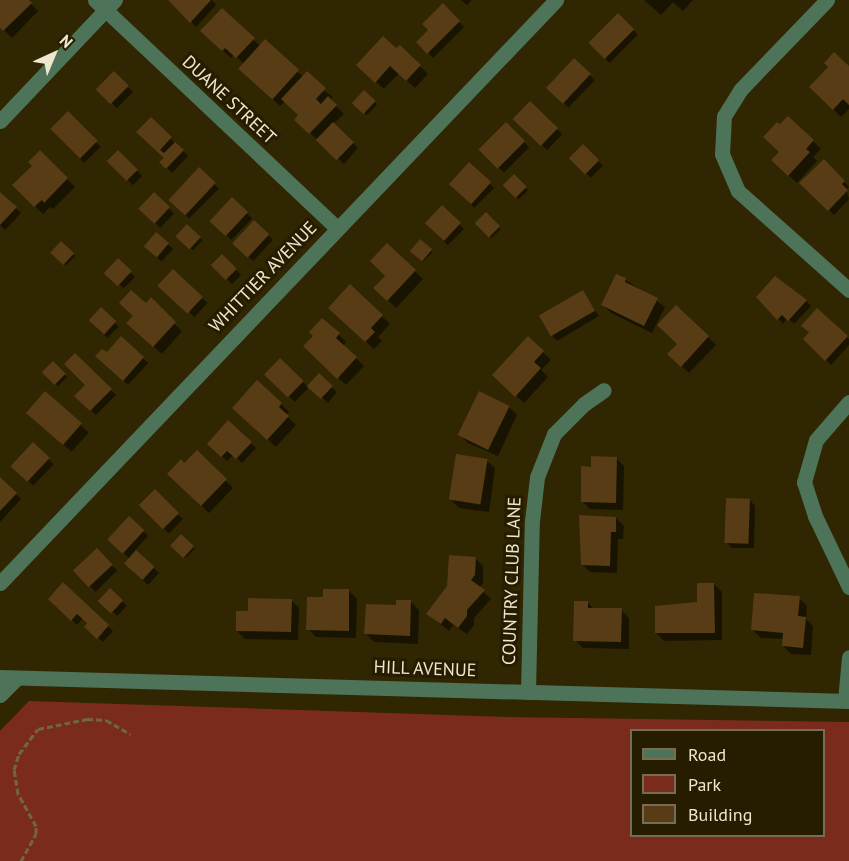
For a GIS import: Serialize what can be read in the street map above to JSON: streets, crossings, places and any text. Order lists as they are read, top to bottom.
{
  "streets": {
    "street": [
      "DUANE STREET",
      "WHITTIER AVENUE",
      "COUNTRY CLUB LANE",
      "HILL AVENUE"
    ]
  },
  "crossings": [
    ["DUANE STREET", "WHITTIER AVENUE"],
    ["COUNTRY CLUB LANE", "HILL AVENUE"]
  ],
  "legend": ["Road", "Park", "Building"],
  "north": "top right"
}
